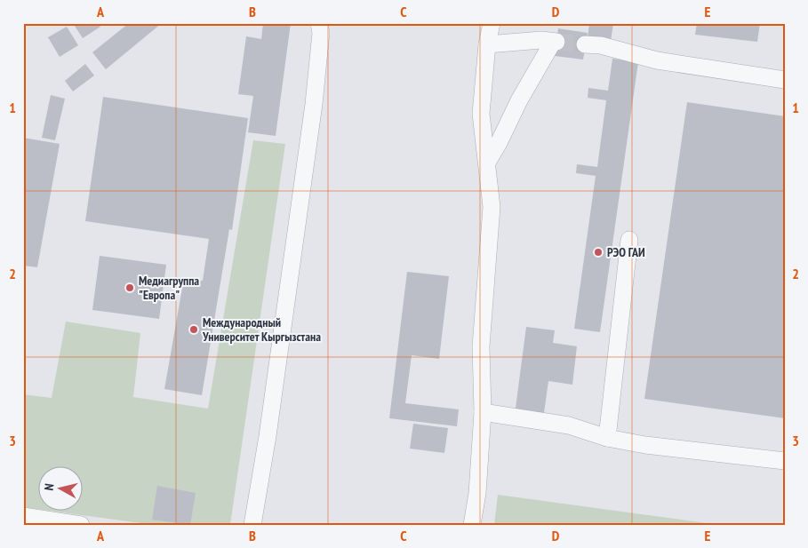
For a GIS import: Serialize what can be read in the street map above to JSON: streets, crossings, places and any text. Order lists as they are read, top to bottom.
{
  "places": ["РЭО ГАИ", "Медиагруппа \"Европа\"", "Международный Университет Кыргызстана"],
  "north": "left",
  "grid": {
    "columns": [
      "A",
      "B",
      "C",
      "D",
      "E"
    ],
    "rows": ["1", "2", "3"]
  }
}
